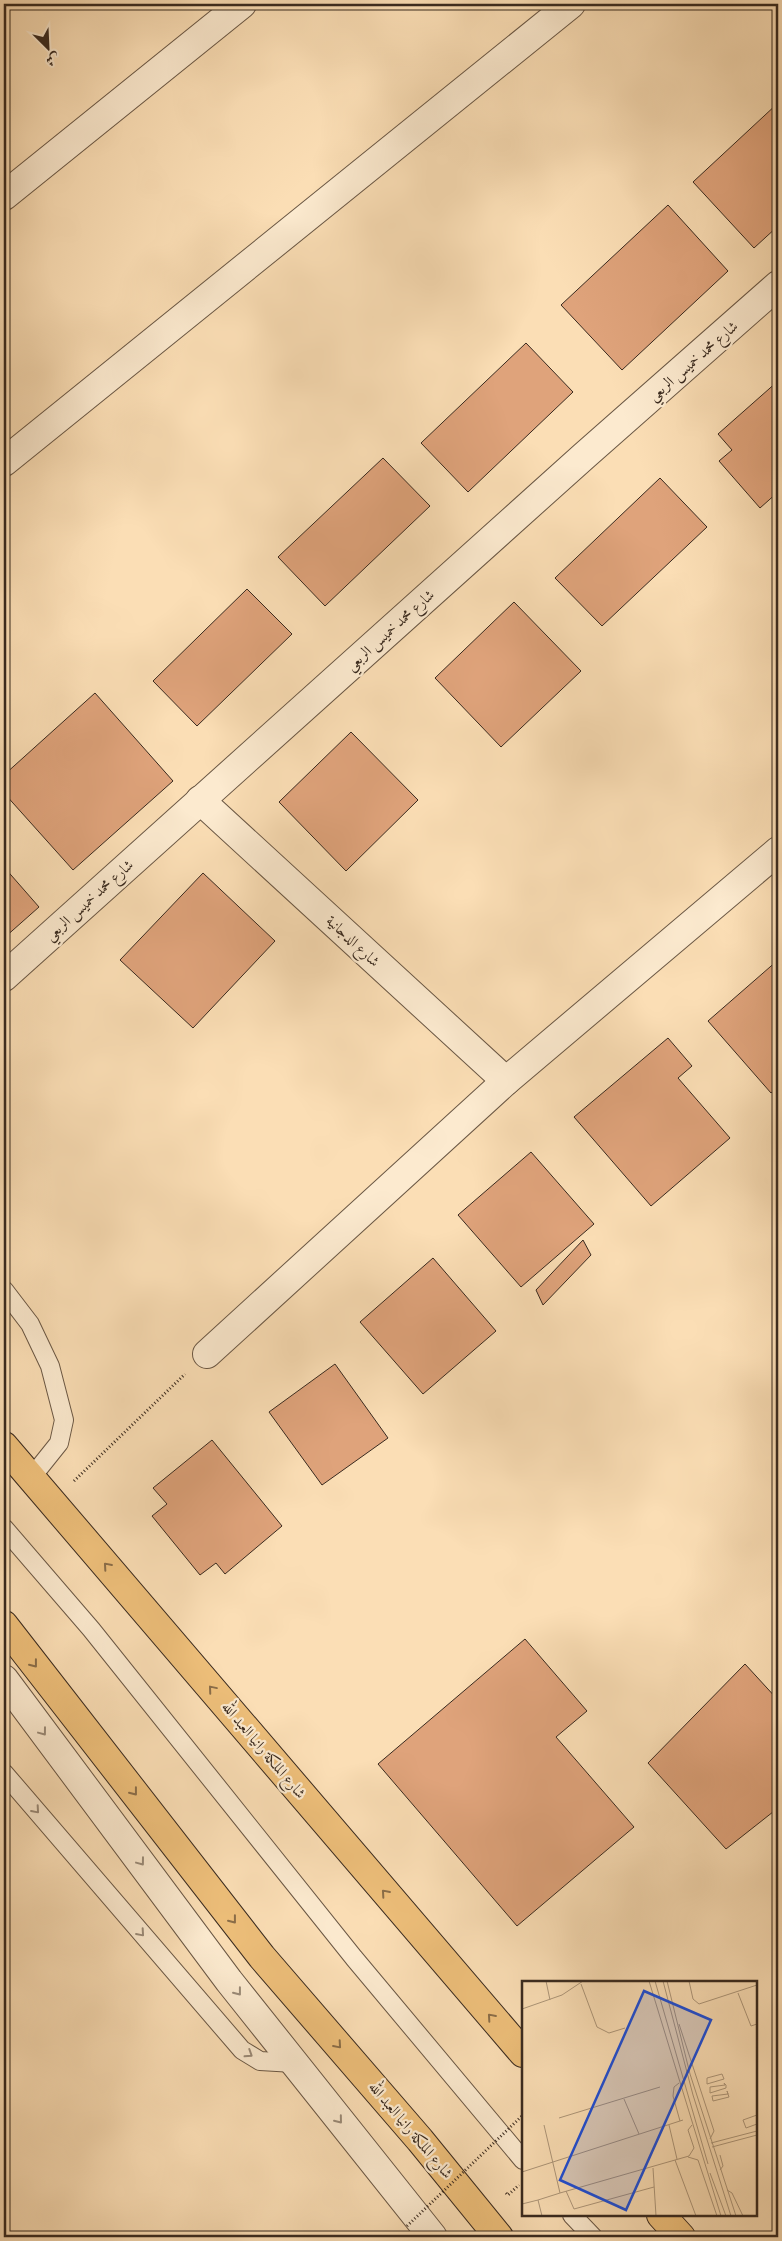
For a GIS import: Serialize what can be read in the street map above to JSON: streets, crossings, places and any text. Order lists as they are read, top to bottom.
{
  "streets": {
    "main road": ["شارع الملكة رانيا العبد الله"],
    "street": ["شارع محمد خميس الربعي", "شارع الدجانية"]
  },
  "crossings": [
    ["شارع محمد خميس الربعي", "شارع الدجانية"]
  ],
  "north": "bottom right"
}
